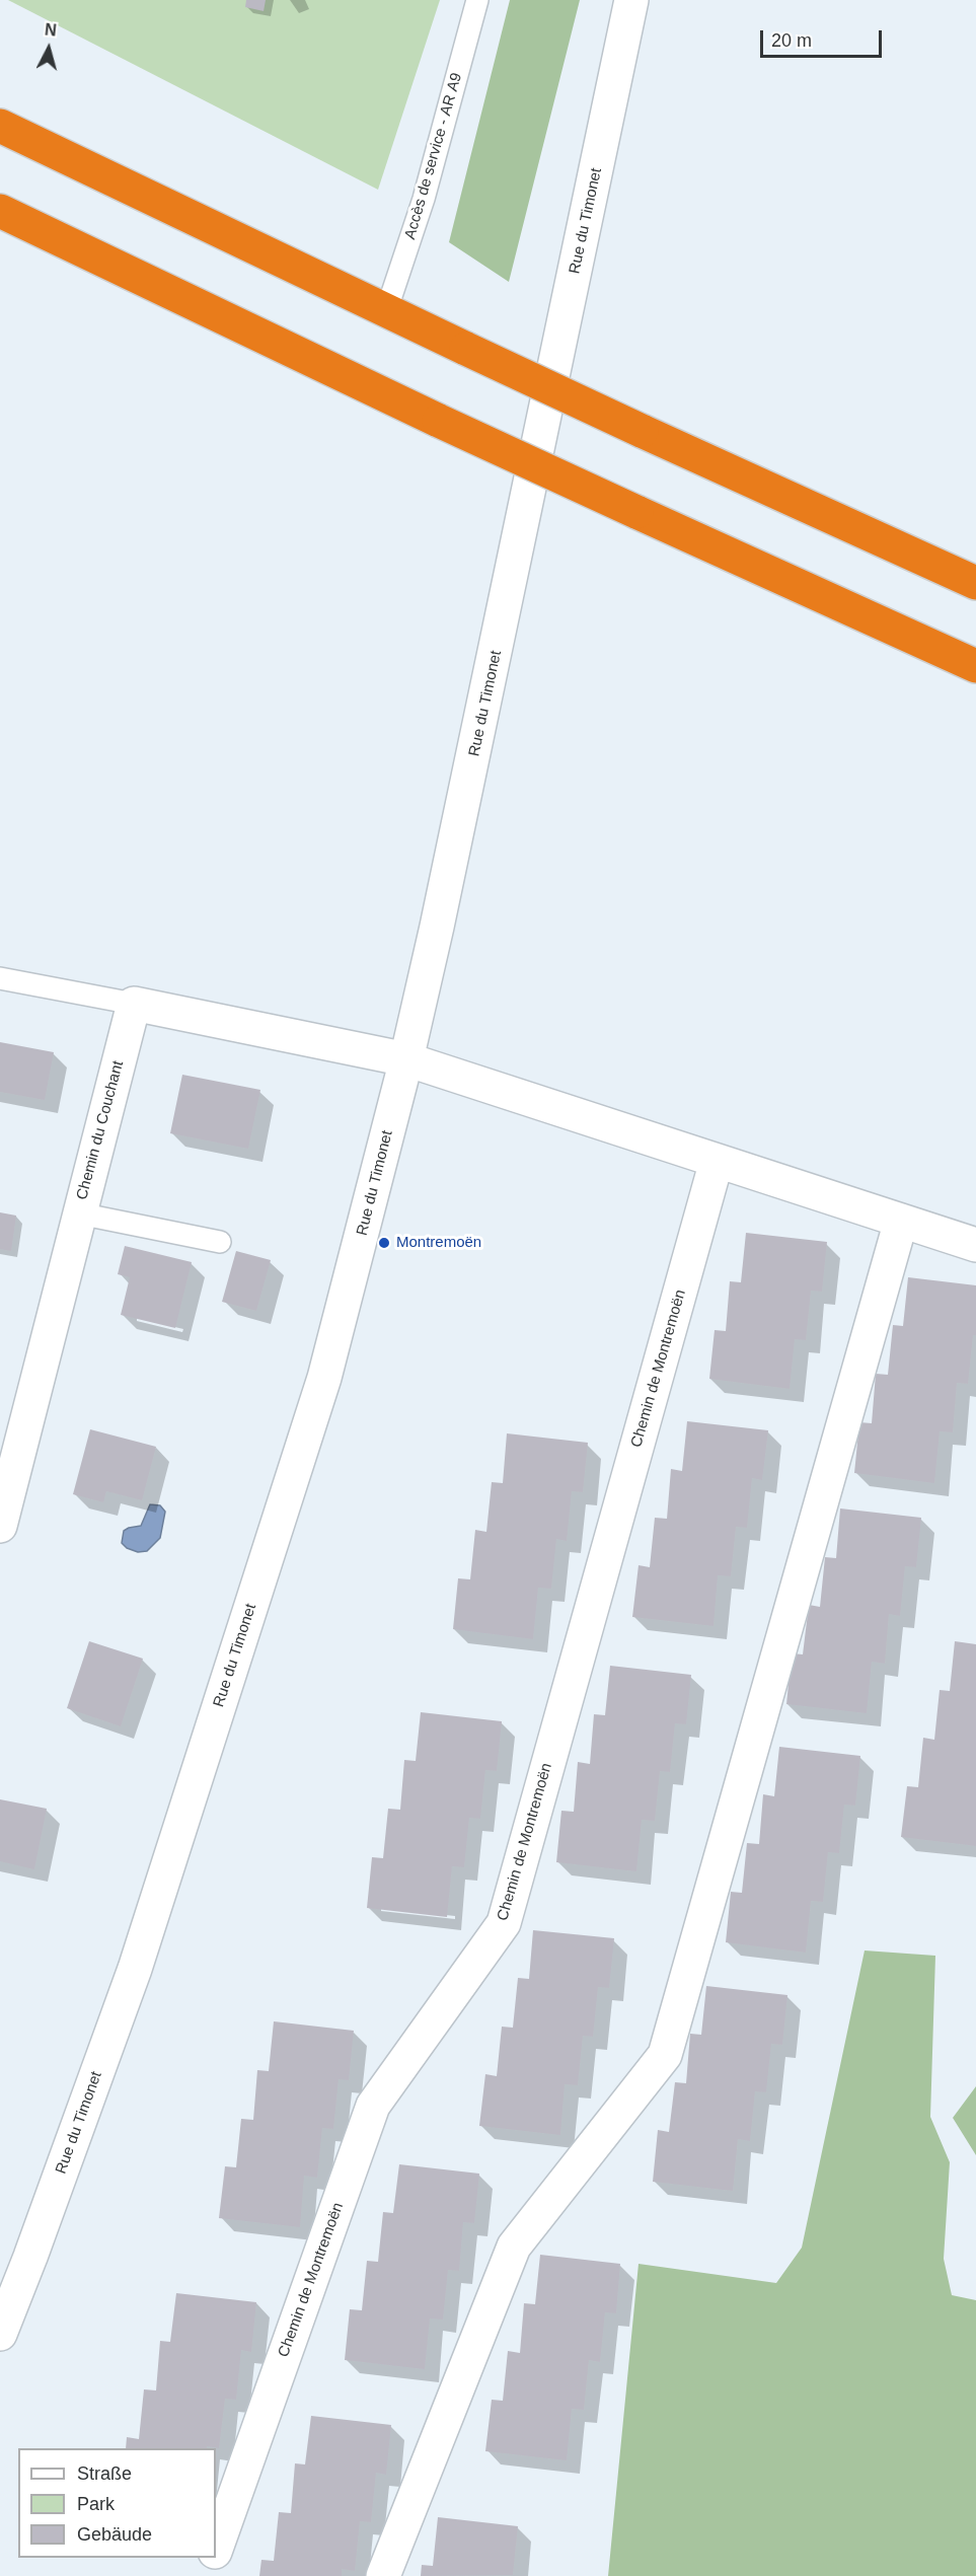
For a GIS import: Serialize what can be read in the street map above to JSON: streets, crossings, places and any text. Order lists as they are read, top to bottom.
{
  "streets": {
    "street": ["Rue du Timonet", "Chemin du Couchant", "Chemin de Montremoën"],
    "lane": ["Accès de service - AR A9"]
  },
  "places": ["Montremoën"],
  "legend": ["Straße", "Park", "Gebäude"],
  "scale_bar": "20 m",
  "north": "top"
}
